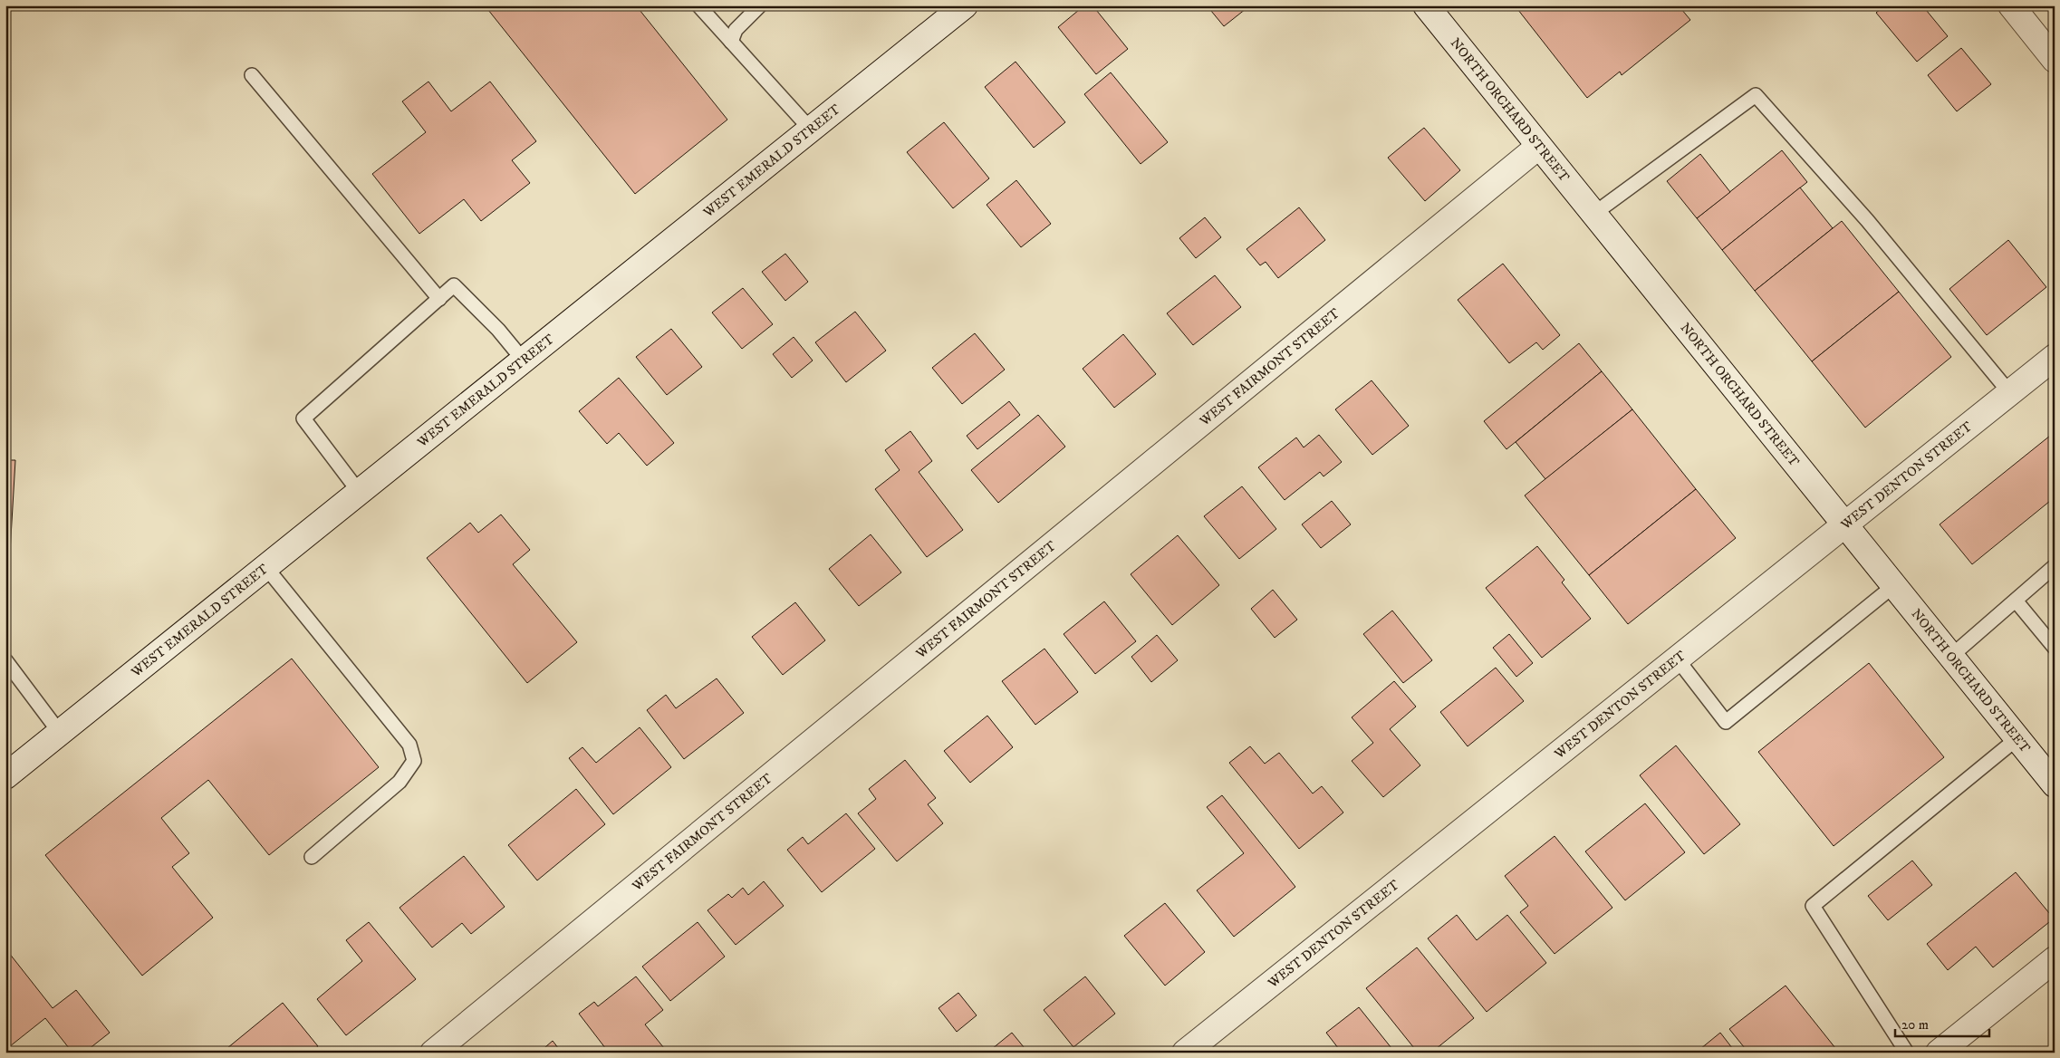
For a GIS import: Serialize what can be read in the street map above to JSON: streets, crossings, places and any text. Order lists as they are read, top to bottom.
{
  "streets": {
    "street": [
      "NORTH ORCHARD STREET",
      "WEST EMERALD STREET",
      "WEST FAIRMONT STREET",
      "WEST DENTON STREET"
    ]
  },
  "crossings": [
    ["NORTH ORCHARD STREET", "WEST FAIRMONT STREET"],
    ["NORTH ORCHARD STREET", "WEST DENTON STREET"]
  ],
  "scale_bar": "20 m"
}
